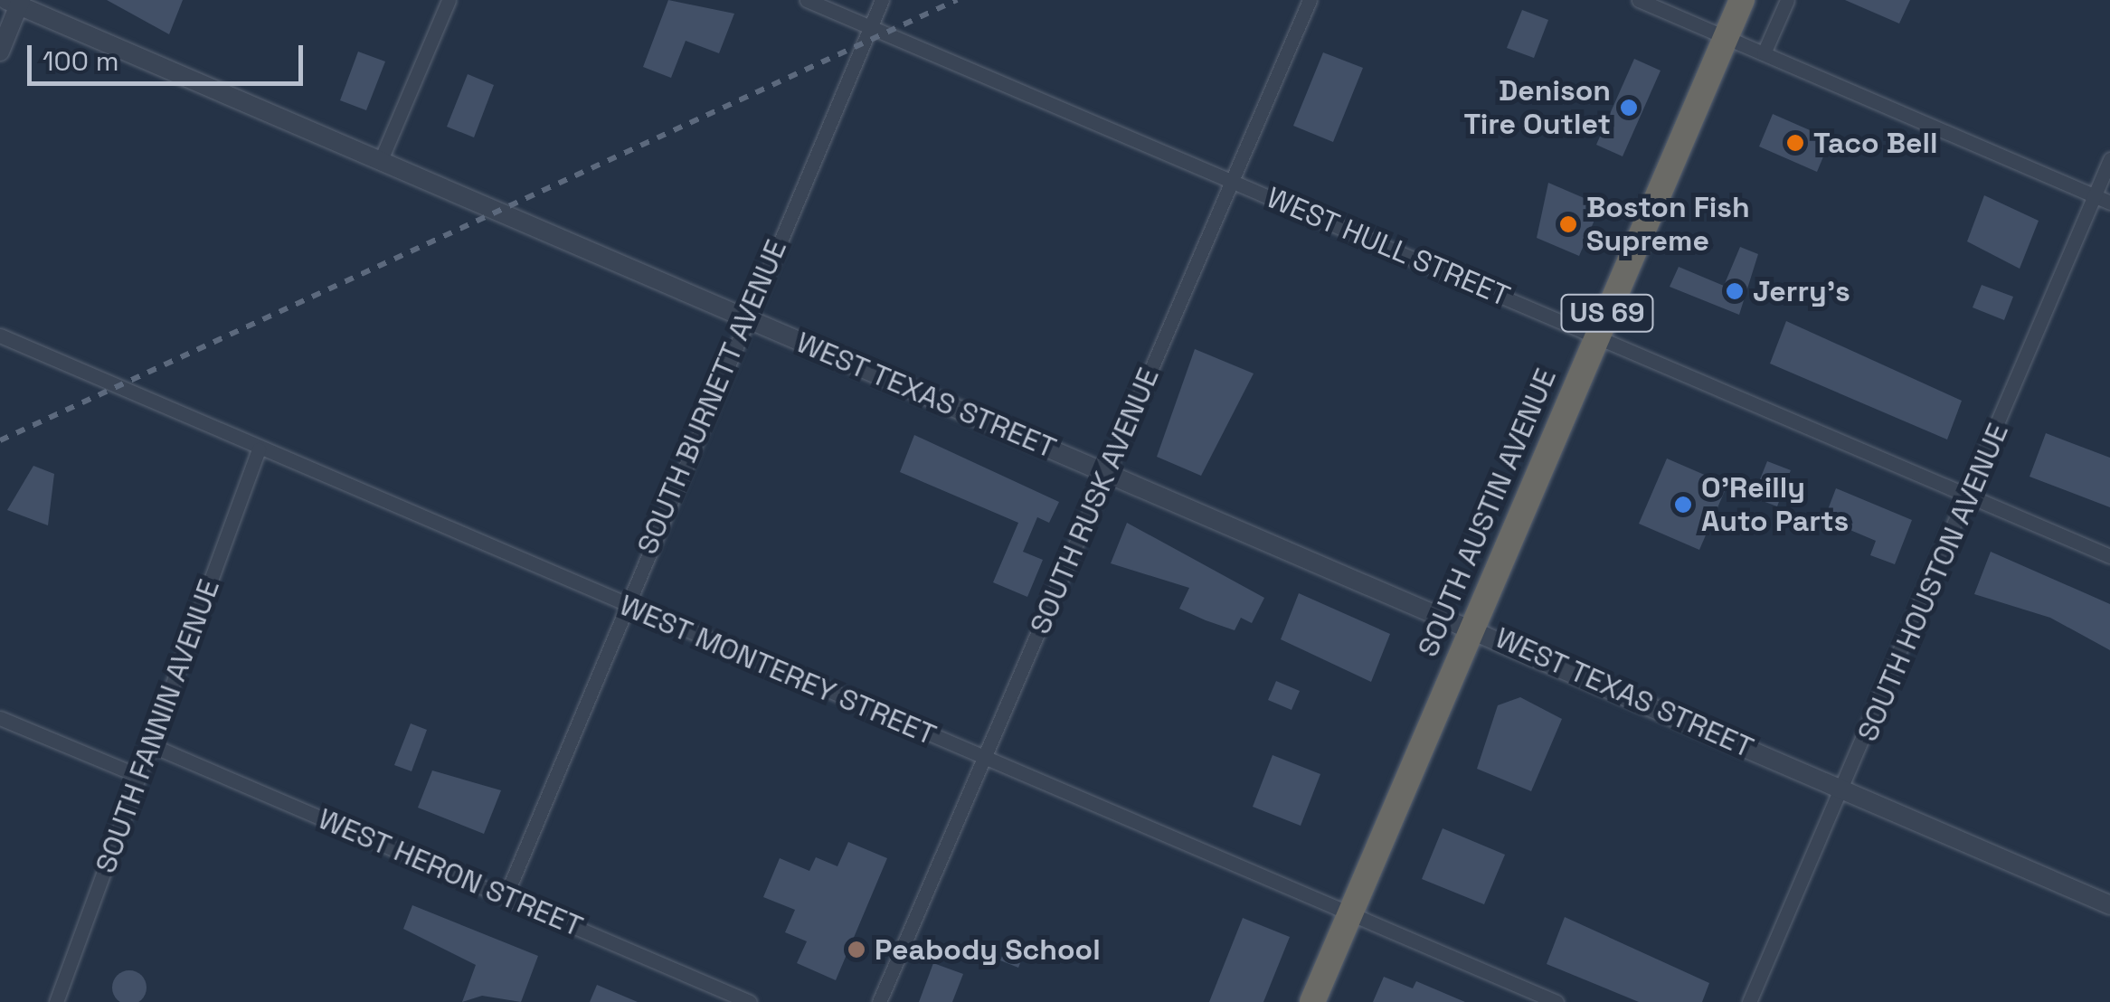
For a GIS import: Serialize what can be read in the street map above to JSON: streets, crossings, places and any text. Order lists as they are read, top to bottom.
{
  "streets": {
    "highway": ["US 69", "SOUTH AUSTIN AVENUE"],
    "street": [
      "WEST HULL STREET",
      "WEST TEXAS STREET",
      "SOUTH BURNETT AVENUE",
      "SOUTH RUSK AVENUE",
      "SOUTH HOUSTON AVENUE",
      "WEST MONTEREY STREET",
      "SOUTH FANNIN AVENUE",
      "WEST HERON STREET"
    ]
  },
  "crossings": [
    ["WEST HULL STREET", "SOUTH BURNETT AVENUE"],
    ["WEST HULL STREET", "SOUTH RUSK AVENUE"],
    ["WEST HULL STREET", "SOUTH AUSTIN AVENUE"],
    ["WEST HULL STREET", "SOUTH HOUSTON AVENUE"],
    ["WEST TEXAS STREET", "SOUTH BURNETT AVENUE"],
    ["WEST TEXAS STREET", "SOUTH RUSK AVENUE"],
    ["WEST TEXAS STREET", "SOUTH AUSTIN AVENUE"],
    ["WEST TEXAS STREET", "SOUTH HOUSTON AVENUE"],
    ["SOUTH BURNETT AVENUE", "WEST MONTEREY STREET"],
    ["SOUTH BURNETT AVENUE", "WEST HERON STREET"],
    ["SOUTH RUSK AVENUE", "WEST MONTEREY STREET"],
    ["SOUTH AUSTIN AVENUE", "WEST MONTEREY STREET"],
    ["WEST MONTEREY STREET", "SOUTH FANNIN AVENUE"],
    ["SOUTH FANNIN AVENUE", "WEST HERON STREET"]
  ],
  "places": [
    "Denison Tire Outlet",
    "Taco Bell",
    "Boston Fish Supreme",
    "Jerry's",
    "O'Reilly Auto Parts",
    "Peabody School"
  ],
  "scale_bar": "100 m"
}
